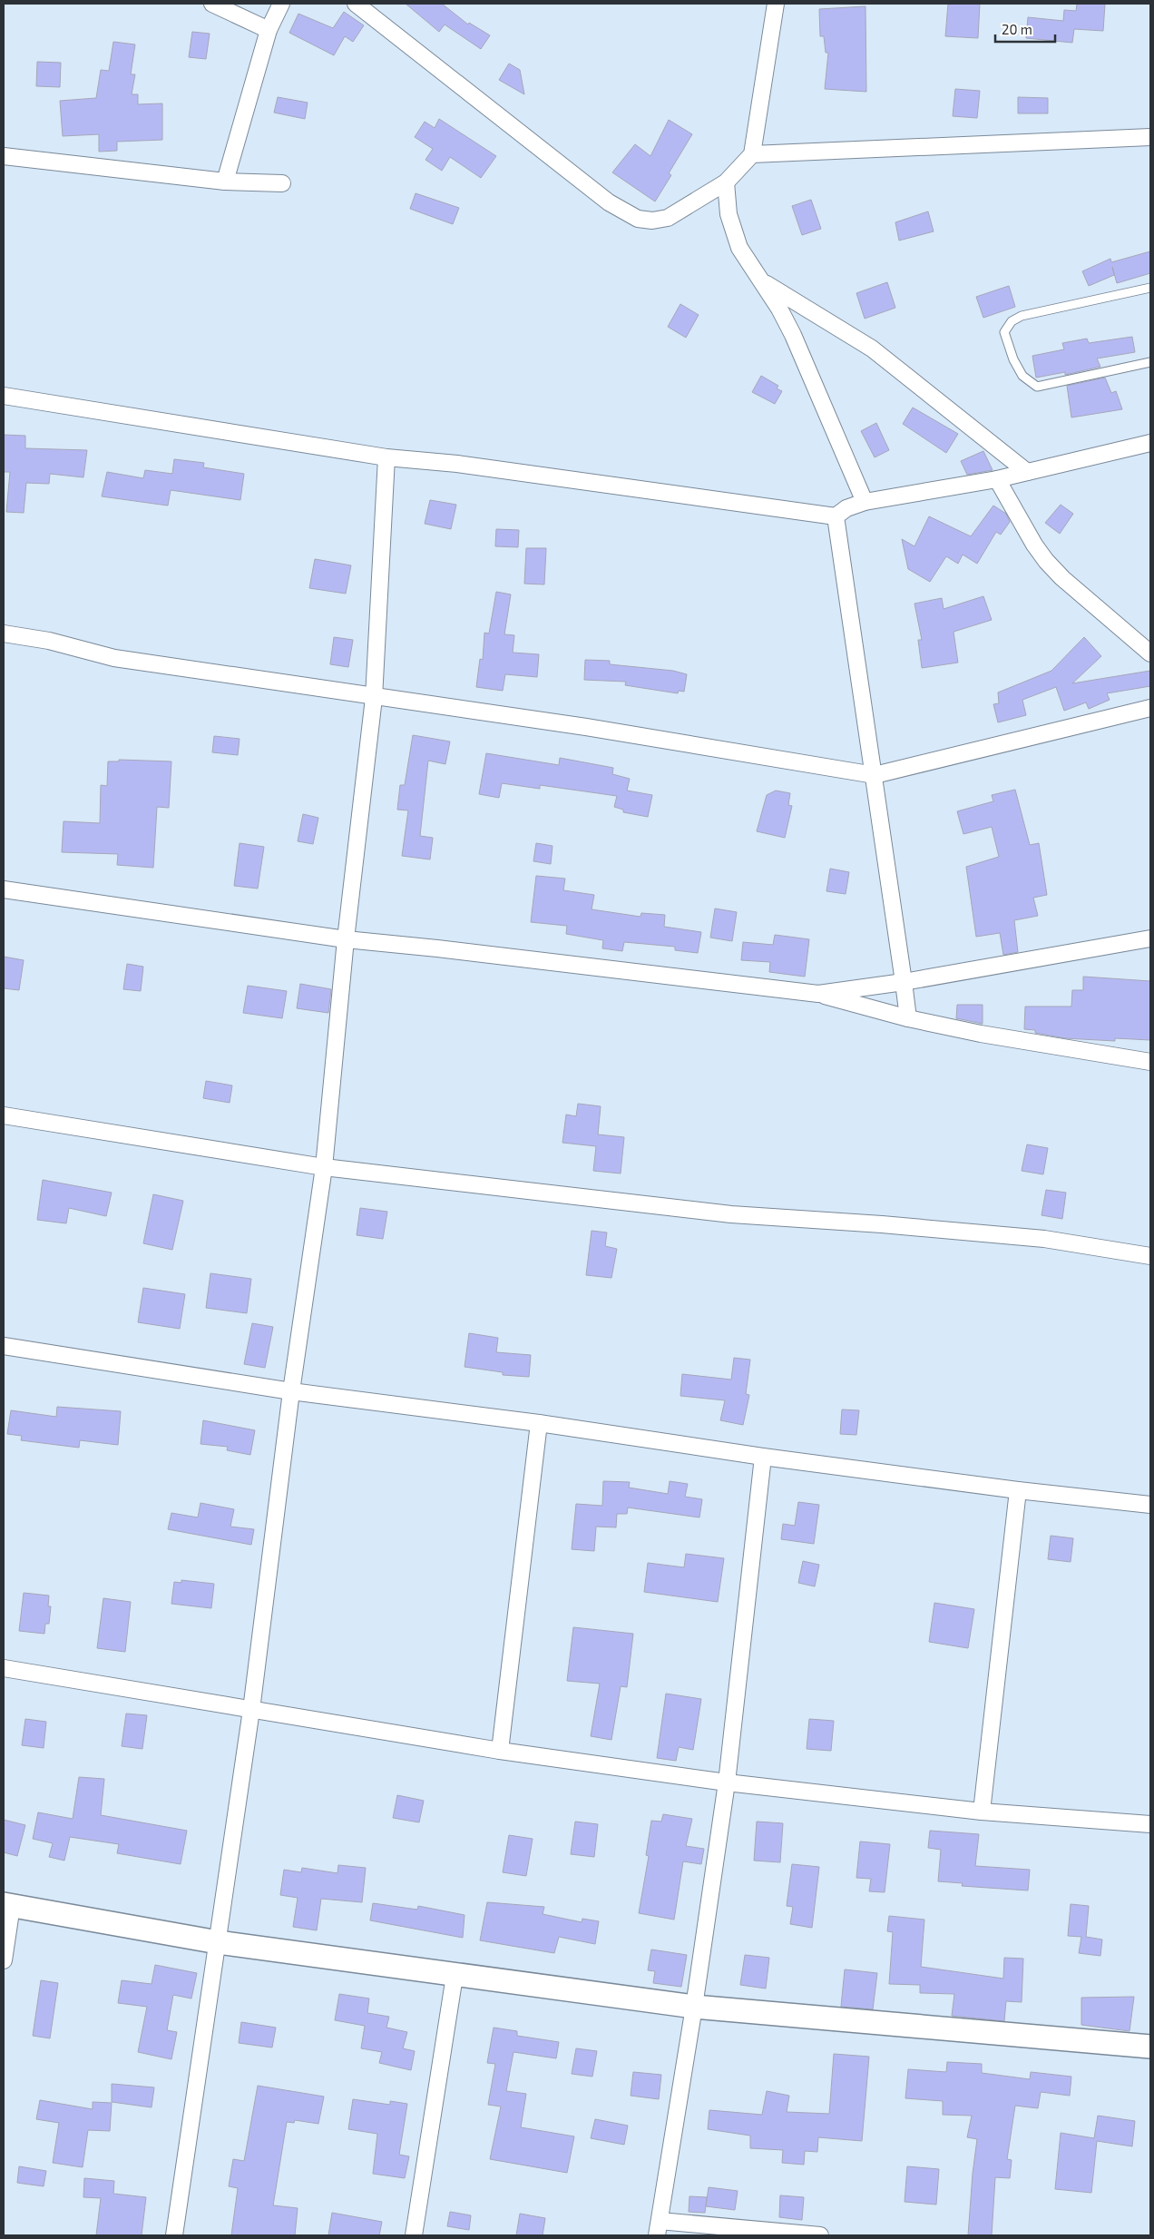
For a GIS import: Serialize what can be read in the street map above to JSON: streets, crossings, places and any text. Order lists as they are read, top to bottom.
{
  "scale_bar": "20 m"
}
